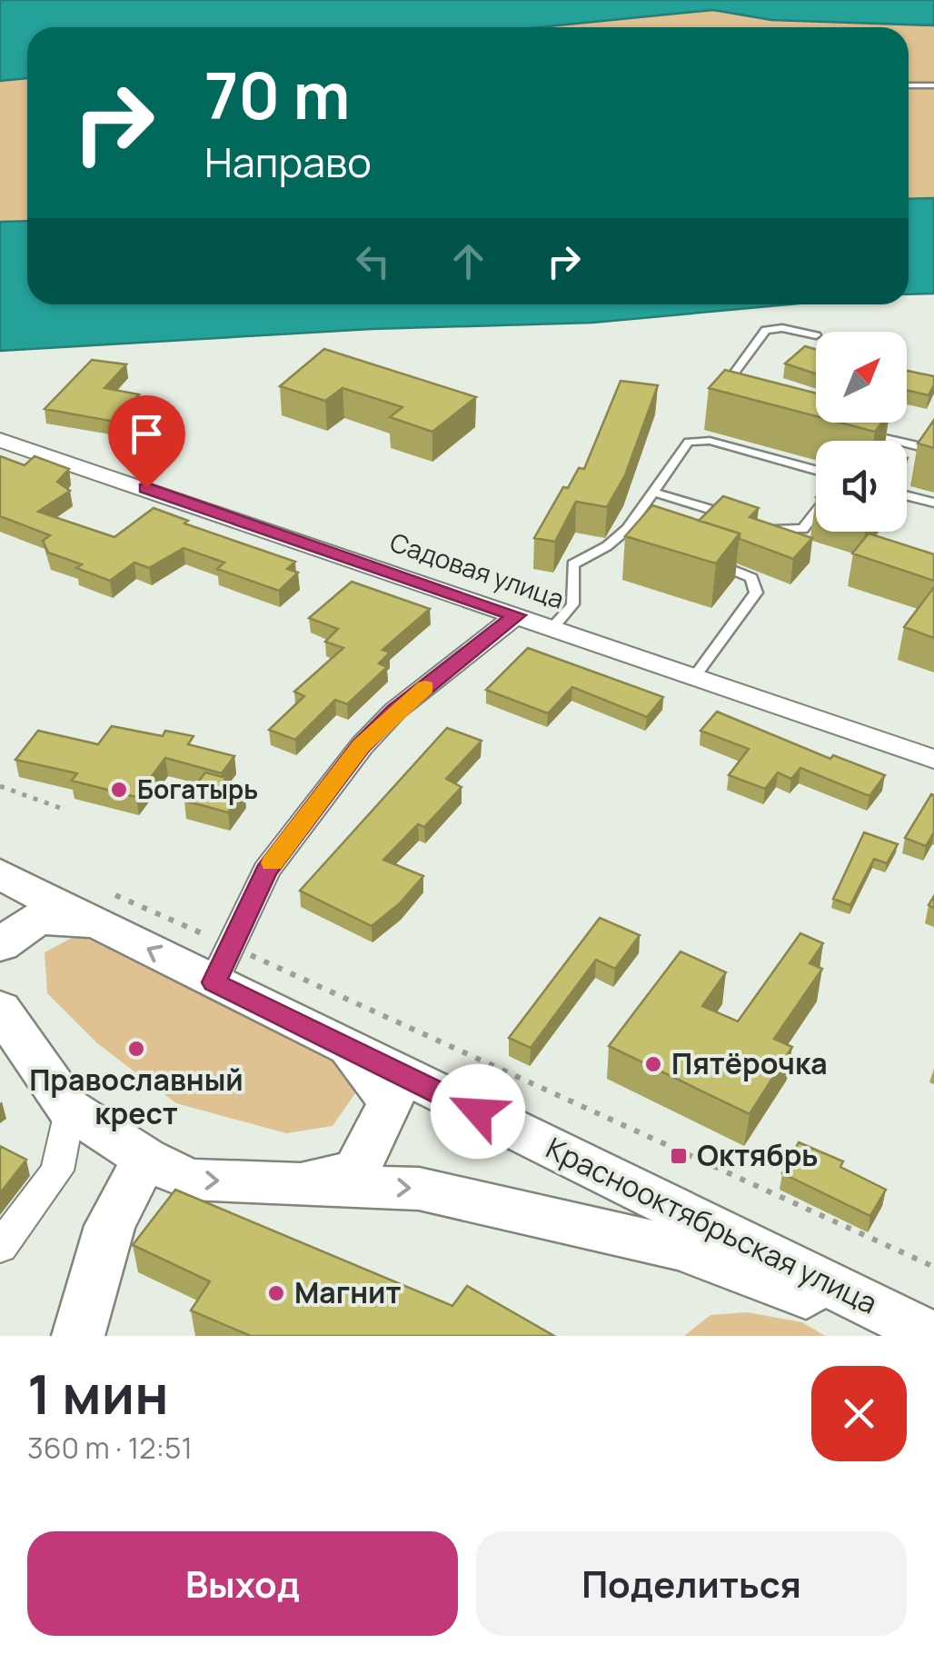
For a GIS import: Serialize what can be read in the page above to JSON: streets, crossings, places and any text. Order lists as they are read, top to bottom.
{
  "streets": {
    "main road": ["Краснооктябрьская улица"],
    "street": ["Садовая улица"]
  },
  "places": {
    "other": [
      "Богатырь",
      "Православный крест",
      "Пятёрочка",
      "Магнит"
    ],
    "transit": ["Октябрь"]
  },
  "north": "top right",
  "page": {
    "turn": ["70 m", "Направо"],
    "heading": ["1 мин", "360 m · 12:51"],
    "buttons": ["Выход", "Поделиться"]
  }
}
